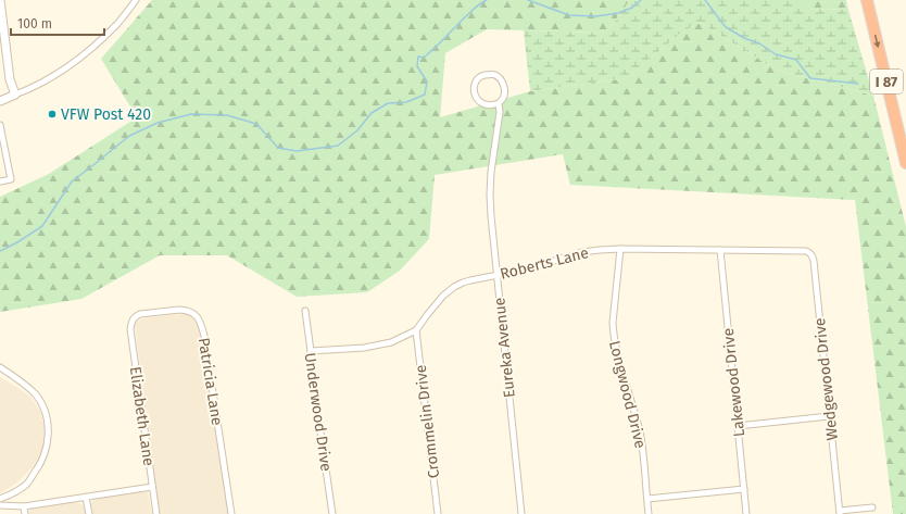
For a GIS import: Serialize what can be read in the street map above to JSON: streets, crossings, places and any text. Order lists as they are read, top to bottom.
{
  "streets": {
    "highway": ["I 87"],
    "street": [
      "Roberts Lane",
      "Eureka Avenue",
      "Wedgewood Drive",
      "Patricia Lane",
      "Lakewood Drive",
      "Longwood Drive",
      "Underwood Drive",
      "Elizabeth Lane",
      "Crommelin Drive"
    ]
  },
  "crossings": [
    ["Roberts Lane", "Eureka Avenue"],
    ["Roberts Lane", "Wedgewood Drive"],
    ["Roberts Lane", "Lakewood Drive"],
    ["Roberts Lane", "Longwood Drive"],
    ["Roberts Lane", "Crommelin Drive"],
    ["Patricia Lane", "Elizabeth Lane"]
  ],
  "places": ["VFW Post 420"],
  "scale_bar": "100 m"
}
